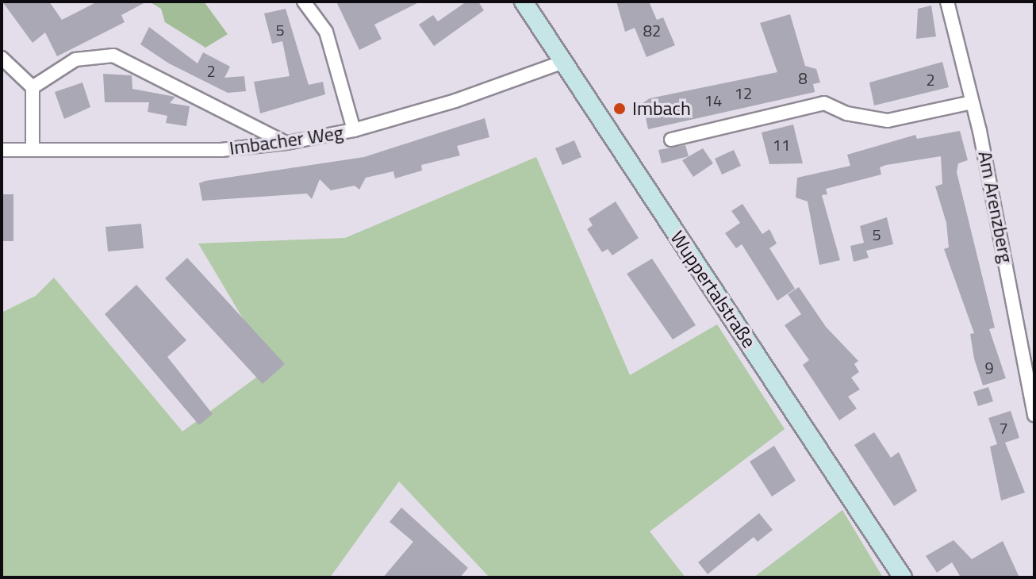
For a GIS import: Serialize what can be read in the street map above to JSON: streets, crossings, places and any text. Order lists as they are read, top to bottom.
{
  "streets": {
    "main road": ["Wuppertalstraße"],
    "street": ["Imbacher Weg", "Am Arenzberg"]
  },
  "crossings": [
    ["Imbacher Weg", "Wuppertalstraße"]
  ],
  "places": ["Imbach"],
  "house_numbers": [
    "5",
    "82",
    "2",
    "8",
    "2",
    "12",
    "14",
    "11",
    "5",
    "9",
    "7"
  ]
}
